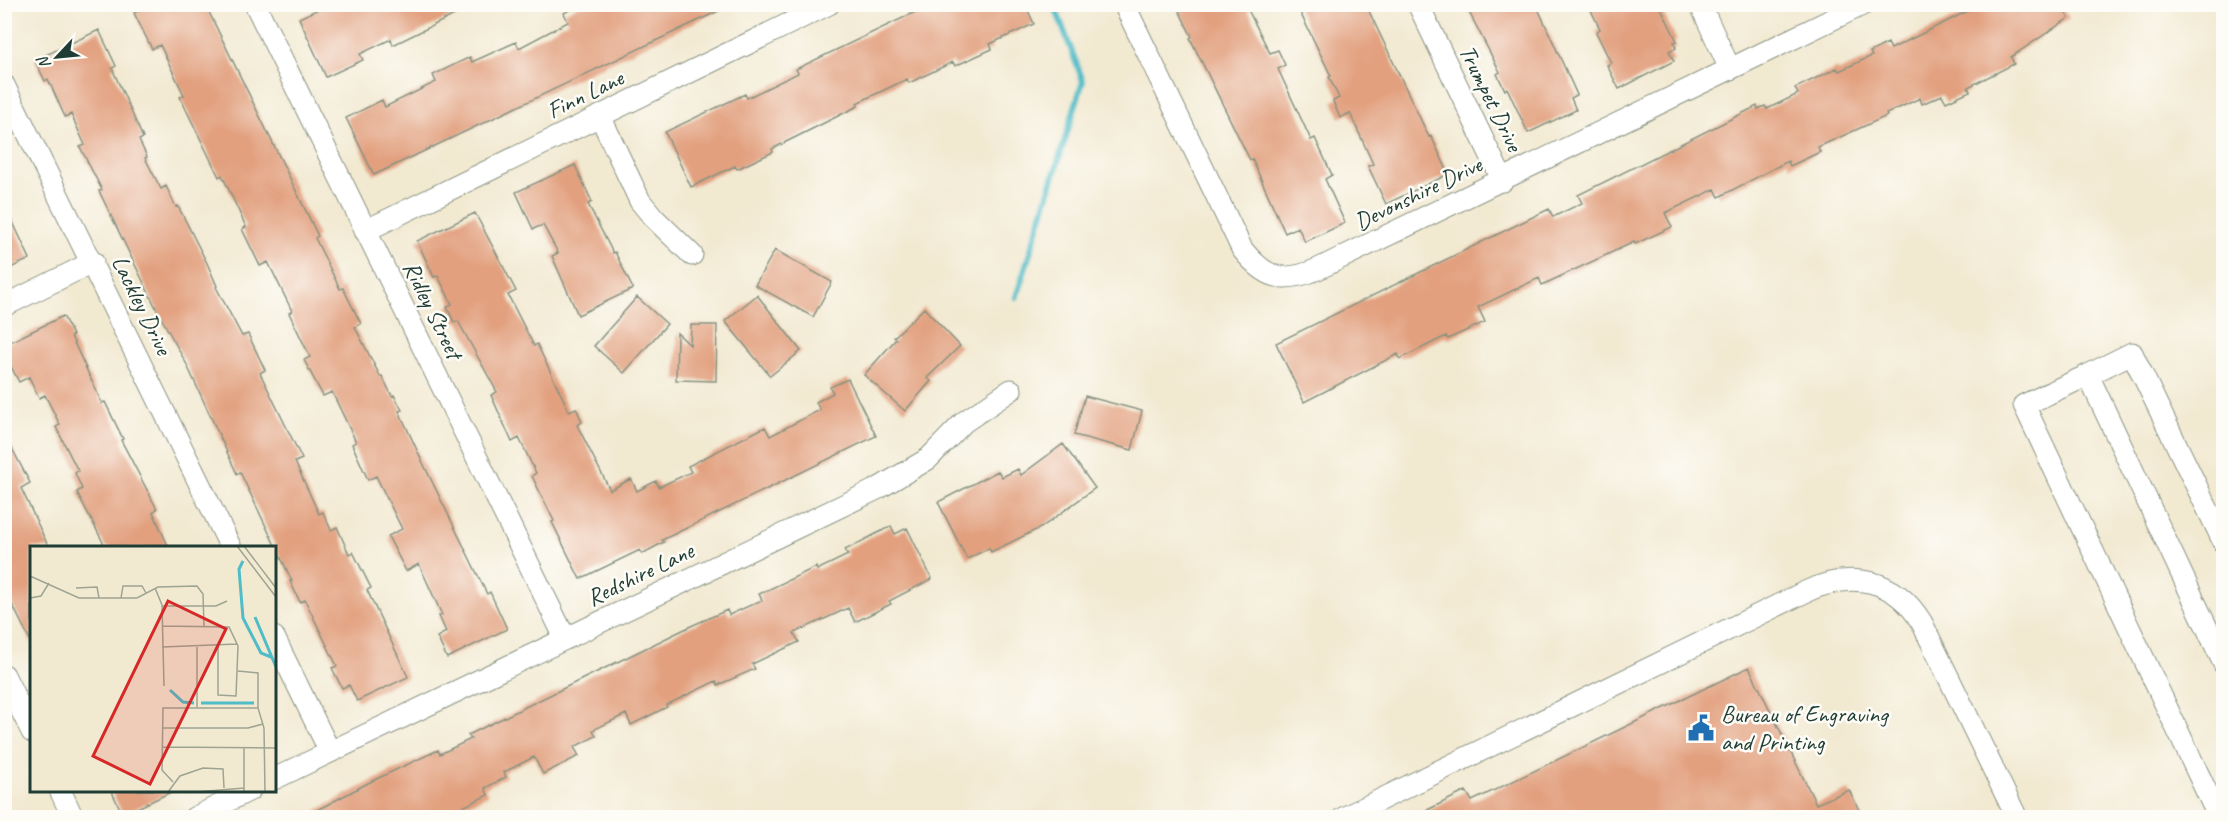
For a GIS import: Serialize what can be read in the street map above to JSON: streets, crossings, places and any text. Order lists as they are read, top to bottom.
{
  "streets": {
    "street": [
      "Finn Lane",
      "Trumpet Drive",
      "Devonshire Drive",
      "Lackley Drive",
      "Ridley Street",
      "Redshire Lane"
    ]
  },
  "crossings": [
    ["Finn Lane", "Ridley Street"],
    ["Trumpet Drive", "Devonshire Drive"],
    ["Ridley Street", "Redshire Lane"]
  ],
  "places": {
    "public building": ["Bureau of Engraving and Printing"]
  },
  "north": "bottom left"
}
